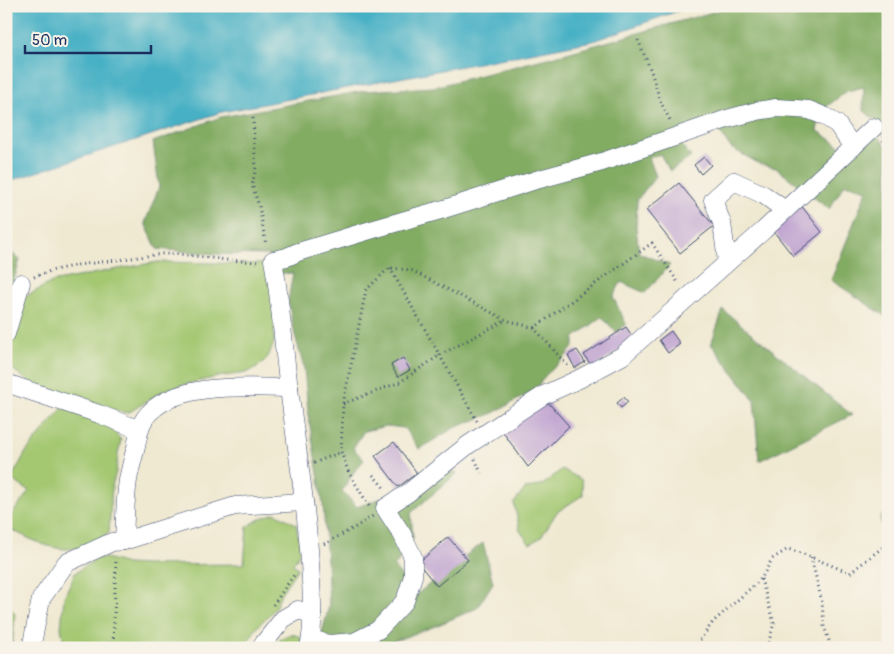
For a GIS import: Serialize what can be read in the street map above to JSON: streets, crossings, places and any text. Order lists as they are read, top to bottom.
{
  "scale_bar": "50 m"
}
